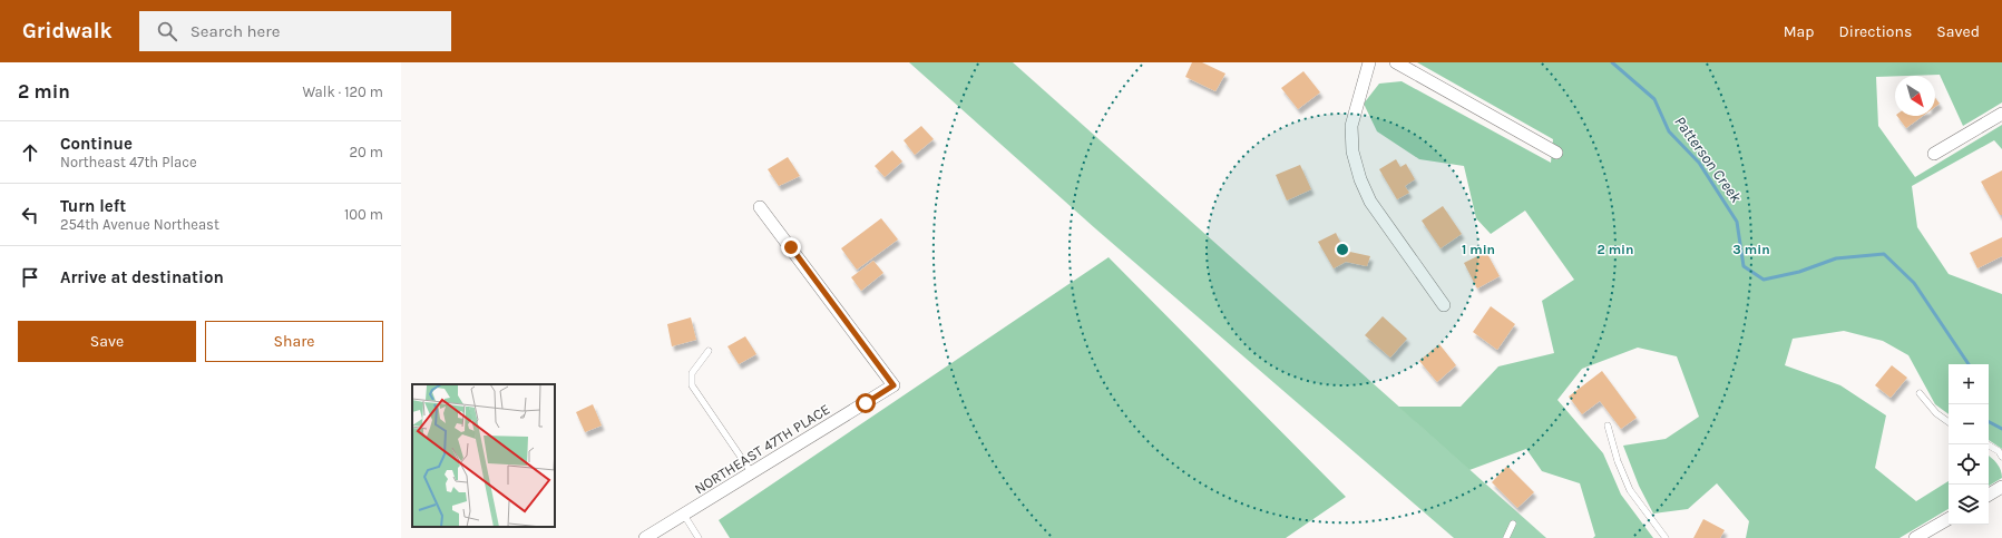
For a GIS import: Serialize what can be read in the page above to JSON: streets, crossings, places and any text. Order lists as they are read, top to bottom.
{
  "streets": {
    "street": ["NORTHEAST 47TH PLACE"]
  },
  "water": ["Patterson Creek"],
  "north": "bottom right",
  "page": {
    "header": "Gridwalk",
    "search": "Search here",
    "nav": ["Map", "Directions", "Saved"],
    "heading": ["2 min", "Walk · 120 m"],
    "list": [
      ["Continue", "Northeast 47th Place", "20 m"],
      ["Turn left", "254th Avenue Northeast", "100 m"],
      "Arrive at destination"
    ],
    "buttons": ["Save", "Share"],
    "map_buttons": ["+", "−"]
  },
  "rings": ["1 min", "2 min", "3 min"]
}
